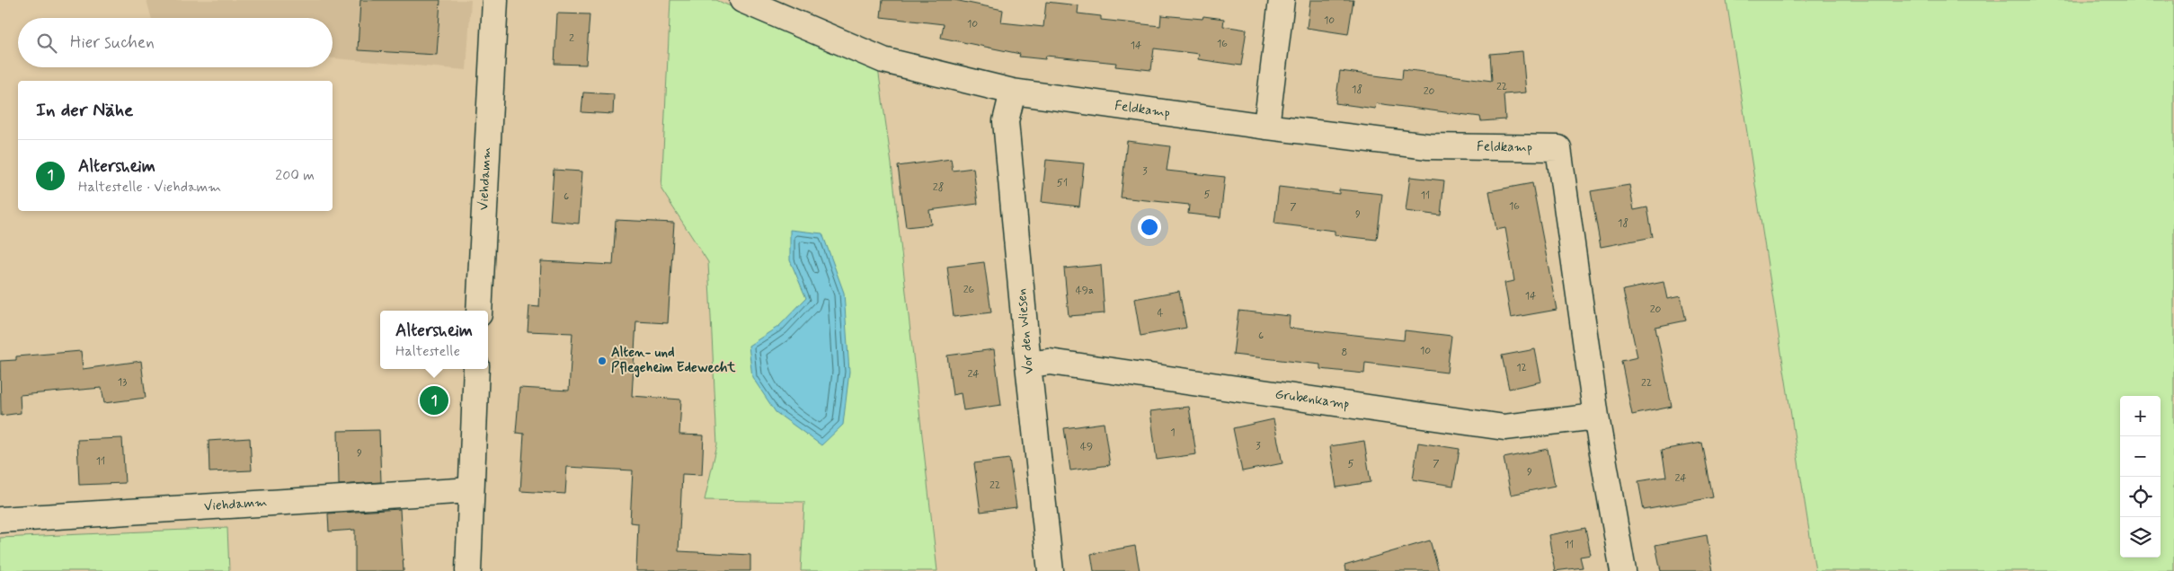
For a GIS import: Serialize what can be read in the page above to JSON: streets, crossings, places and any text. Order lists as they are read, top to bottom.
{
  "streets": {
    "street": [
      "Feldkamp",
      "Viehdamm",
      "Vor den Wiesen",
      "Grubenkamp"
    ]
  },
  "crossings": [
    ["Feldkamp", "Vor den Wiesen"],
    ["Feldkamp", "Grubenkamp"],
    ["Vor den Wiesen", "Grubenkamp"]
  ],
  "places": ["Alten- und Pflegeheim Edewecht"],
  "house_numbers": [
    "10",
    "10",
    "2",
    "16",
    "14",
    "22",
    "18",
    "20",
    "3",
    "51",
    "28",
    "5",
    "11",
    "6",
    "16",
    "7",
    "9",
    "18",
    "26",
    "49a",
    "14",
    "20",
    "4",
    "6",
    "10",
    "8",
    "12",
    "24",
    "13",
    "22",
    "1",
    "3",
    "49",
    "9",
    "11",
    "5",
    "7",
    "9",
    "24",
    "22",
    "11"
  ],
  "page": {
    "search": "Hier suchen",
    "heading": "In der Nähe",
    "list": [
      {
        "mark": "1",
        "name": "Altersheim",
        "note": "Haltestelle · Viehdamm",
        "value": "200 m"
      }
    ],
    "popup": ["Altersheim", "Haltestelle"],
    "pins": "1",
    "map_buttons": ["+", "−"]
  }
}
